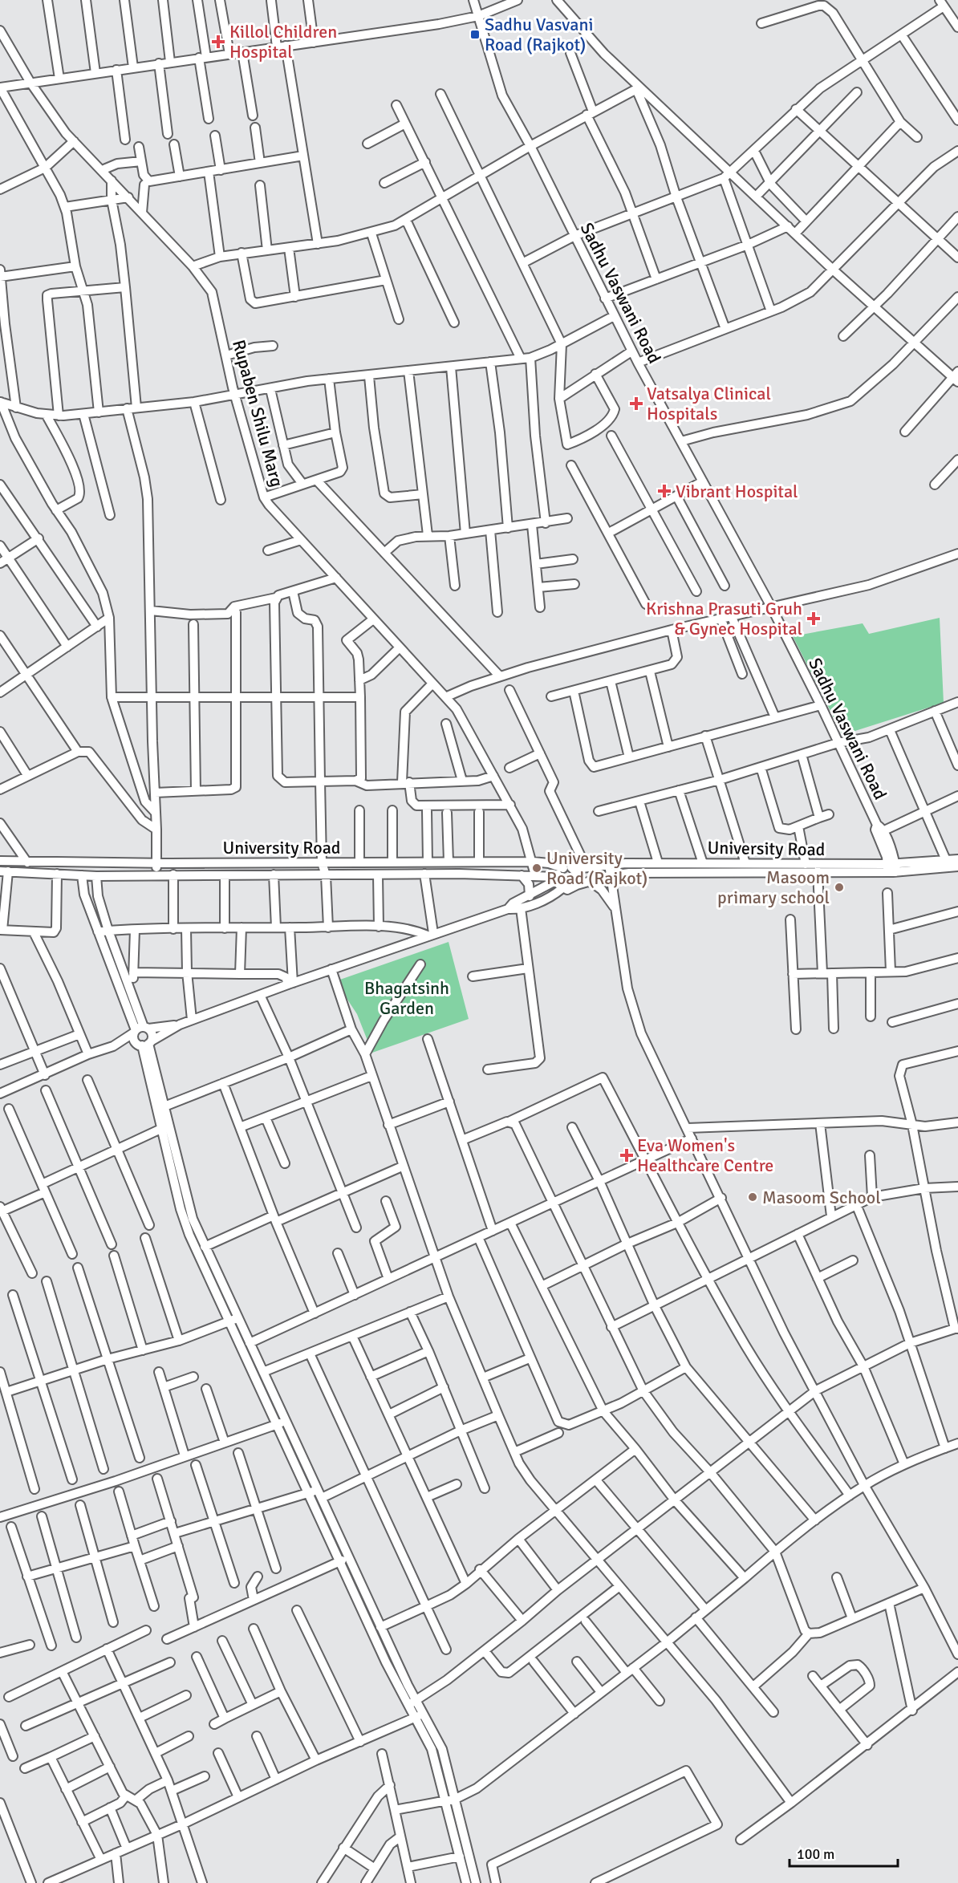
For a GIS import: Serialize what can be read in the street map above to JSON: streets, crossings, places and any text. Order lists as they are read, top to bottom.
{
  "streets": {
    "street": ["Sadhu Vaswani Road", "Rupaben Shilu Marg", "University Road"]
  },
  "crossings": [
    ["Sadhu Vaswani Road", "University Road"],
    ["Rupaben Shilu Marg", "University Road"]
  ],
  "parks": ["Bhagatsinh Garden"],
  "places": {
    "transit": ["Sadhu Vasvani Road (Rajkot)"],
    "health": [
      "Killol Children Hospital",
      "Vatsalya Clinical Hospitals",
      "Vibrant Hospital",
      "Krishna Prasuti Gruh & Gynec Hospital",
      "Eva Women's Healthcare Centre"
    ],
    "other": ["University Road (Rajkot)", "Masoom primary school", "Masoom School"]
  },
  "scale_bar": "100 m"
}
